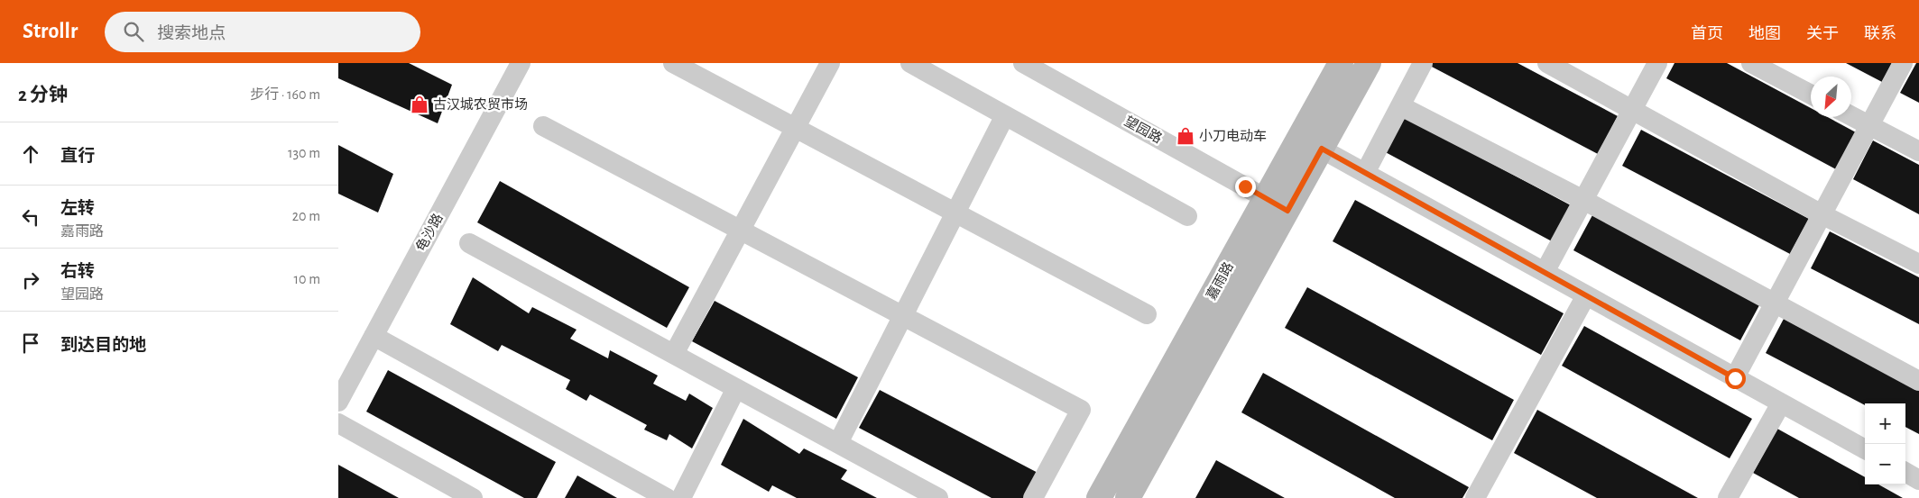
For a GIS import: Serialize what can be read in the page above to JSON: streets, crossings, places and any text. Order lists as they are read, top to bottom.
{
  "streets": {
    "main road": ["嘉雨路"],
    "street": ["望园路", "龟沙路"]
  },
  "crossings": [
    ["望园路", "嘉雨路"]
  ],
  "places": {
    "shop": ["古汉城农贸市场", "小刀电动车"]
  },
  "north": "bottom left",
  "page": {
    "header": "Strollr",
    "search": "搜索地点",
    "nav": [
      "首页",
      "地图",
      "关于",
      "联系"
    ],
    "heading": ["2 分钟", "步行 · 160 m"],
    "list": [
      ["直行", "130 m"],
      ["左转", "嘉雨路", "20 m"],
      ["右转", "望园路", "10 m"],
      "到达目的地"
    ],
    "map_buttons": ["+", "−"]
  }
}
